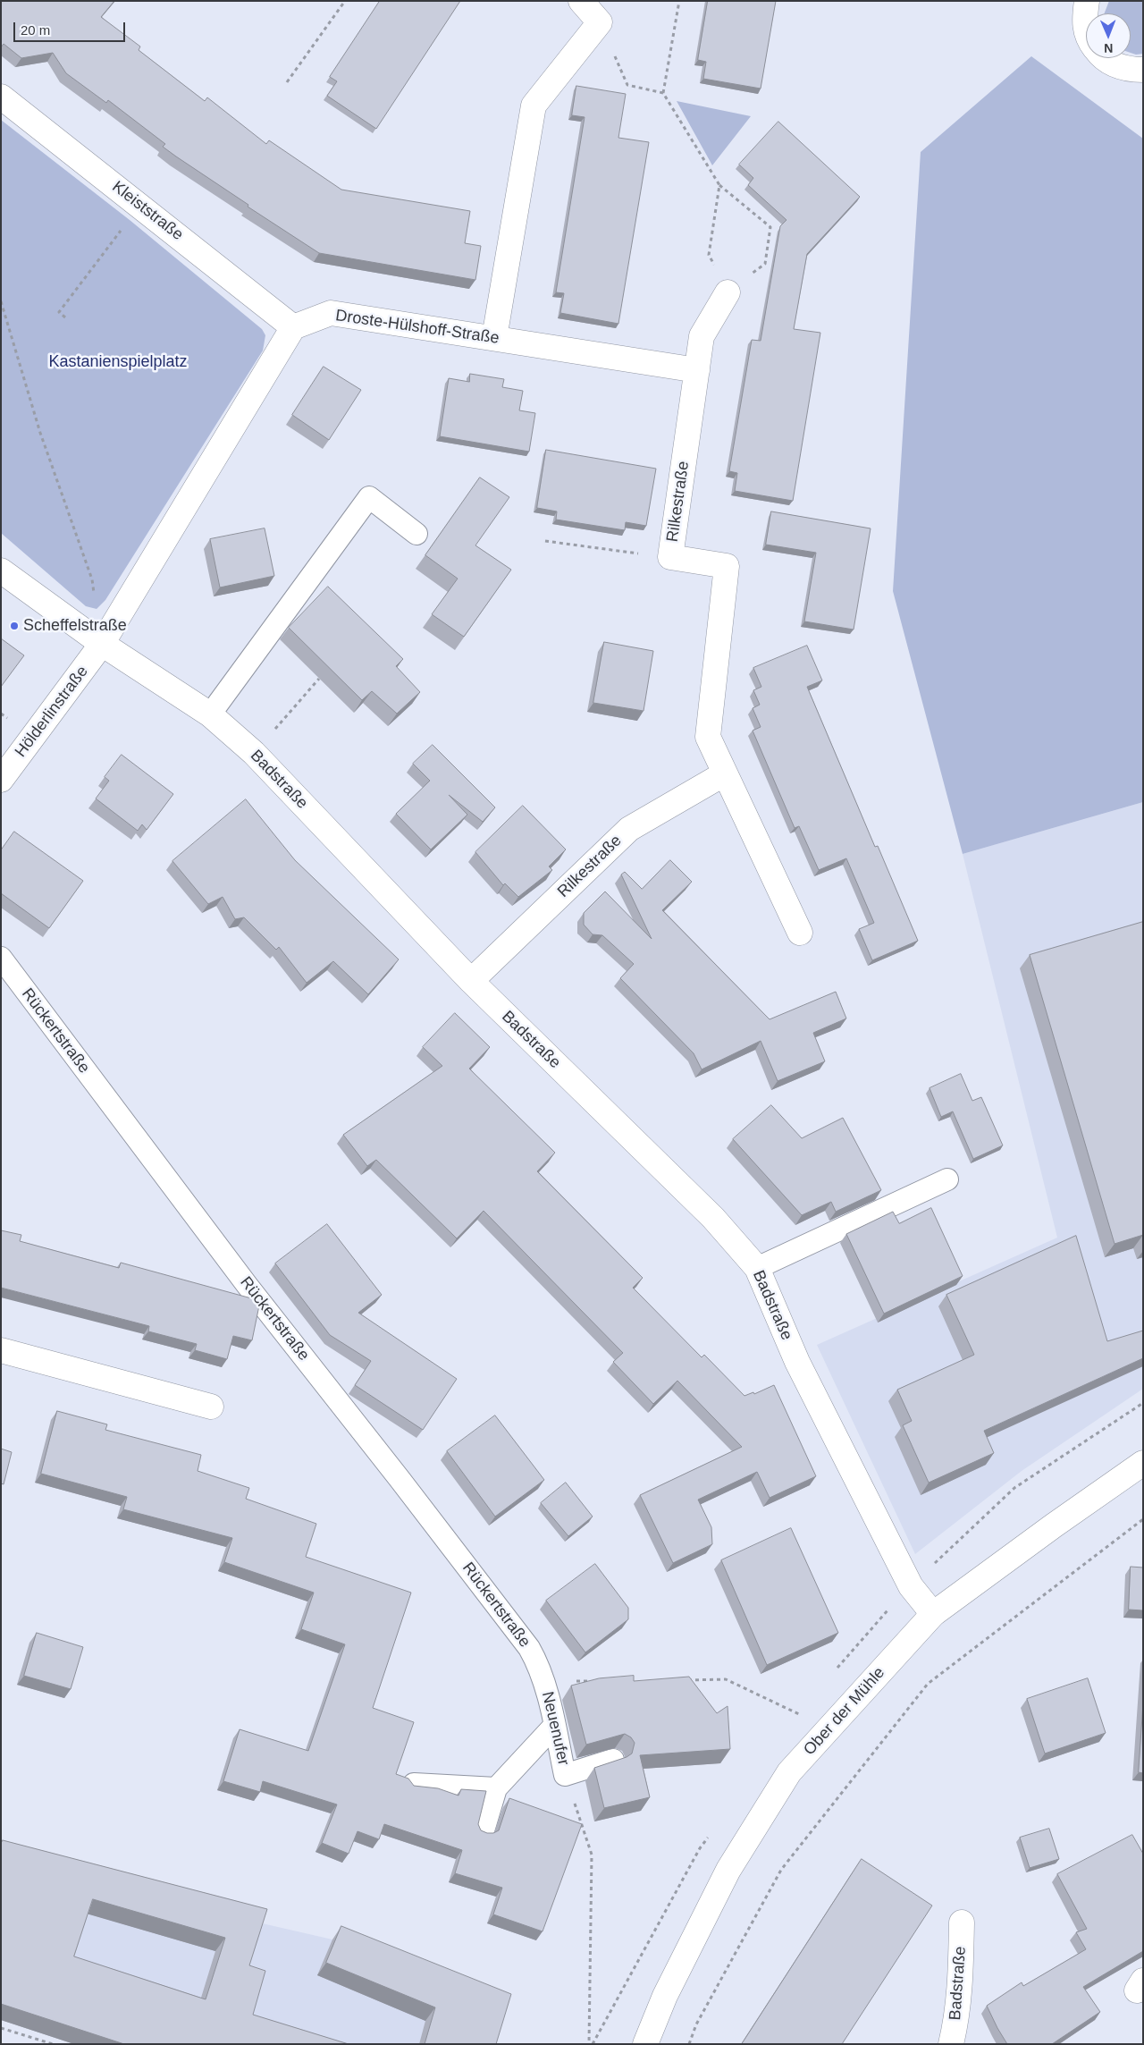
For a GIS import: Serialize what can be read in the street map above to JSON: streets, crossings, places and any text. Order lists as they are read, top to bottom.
{
  "streets": {
    "street": [
      "Kleiststraße",
      "Droste-Hülshoff-Straße",
      "Rilkestraße",
      "Hölderlinstraße",
      "Badstraße",
      "Ober der Mühle"
    ],
    "lane": ["Rückertstraße", "Neuenufer"]
  },
  "crossings": [
    ["Kleiststraße", "Droste-Hülshoff-Straße"],
    ["Droste-Hülshoff-Straße", "Rilkestraße"],
    ["Rilkestraße", "Badstraße"],
    ["Hölderlinstraße", "Badstraße"],
    ["Badstraße", "Ober der Mühle"],
    ["Rückertstraße", "Neuenufer"]
  ],
  "parks": ["Kastanienspielplatz"],
  "places": ["Scheffelstraße"],
  "scale_bar": "20 m",
  "north": "bottom"
}
